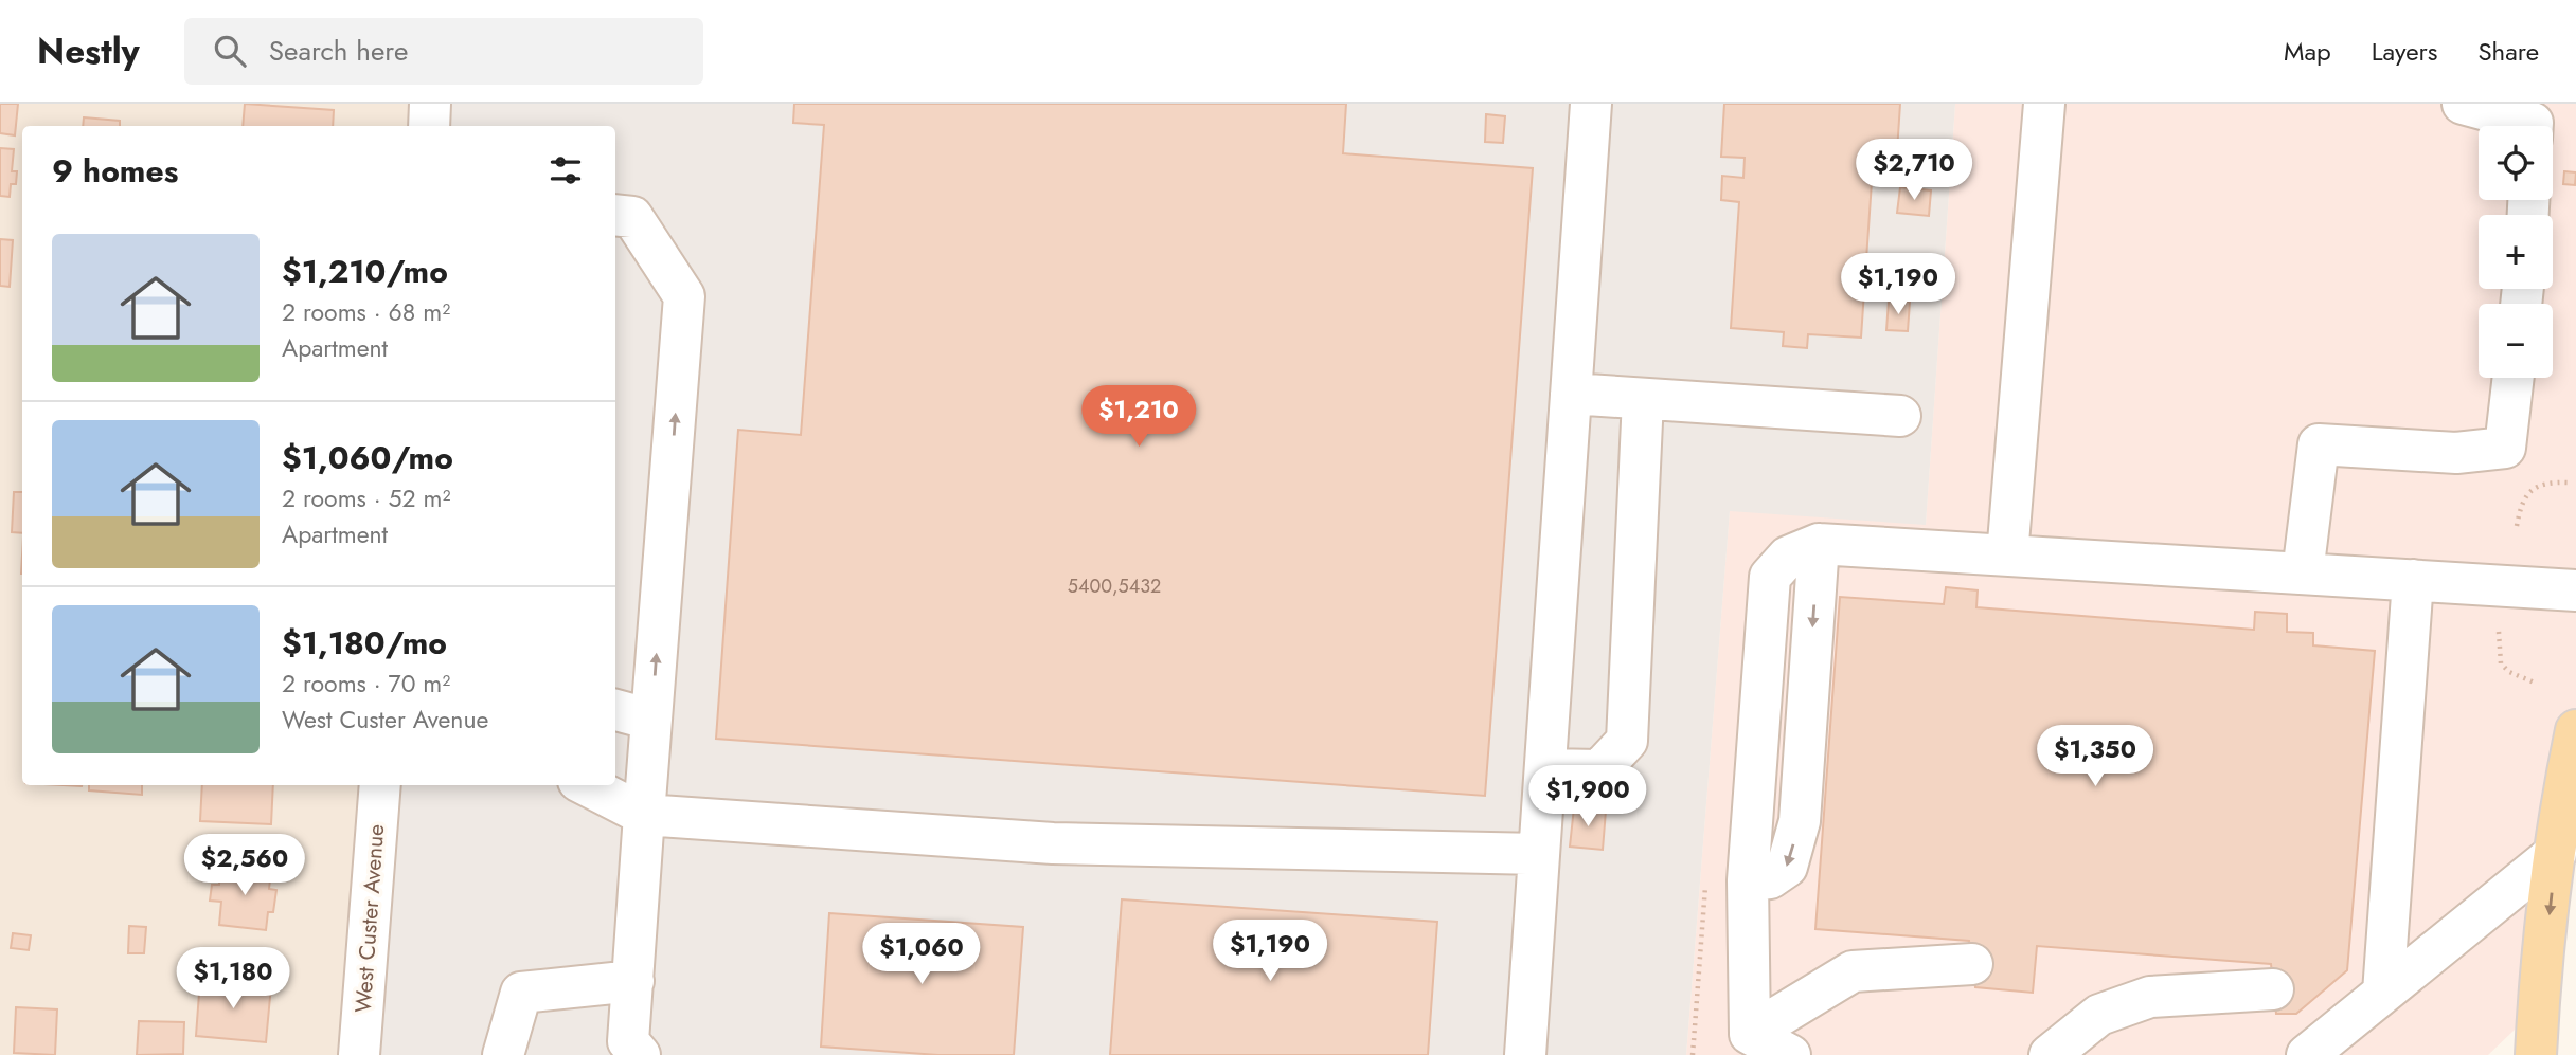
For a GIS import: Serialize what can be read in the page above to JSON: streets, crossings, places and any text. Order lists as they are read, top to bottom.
{
  "streets": {
    "street": ["West Custer Avenue"]
  },
  "house_numbers": ["5400,5432"],
  "page": {
    "header": "Nestly",
    "search": "Search here",
    "nav": ["Map", "Layers", "Share"],
    "map_buttons": ["+", "−"],
    "heading": "9 homes",
    "price": [
      "$2,710",
      "$1,190",
      "$1,210",
      "$1,350",
      "$1,900",
      "$2,560",
      "$1,190",
      "$1,060",
      "$1,180"
    ],
    "list": [
      {
        "name": "$1,210/mo",
        "note": "2 rooms · 68 m² · Apartment"
      },
      {
        "name": "$1,060/mo",
        "note": "2 rooms · 52 m² · Apartment"
      },
      {
        "name": "$1,180/mo",
        "note": "2 rooms · 70 m² · West Custer Avenue"
      }
    ]
  }
}
